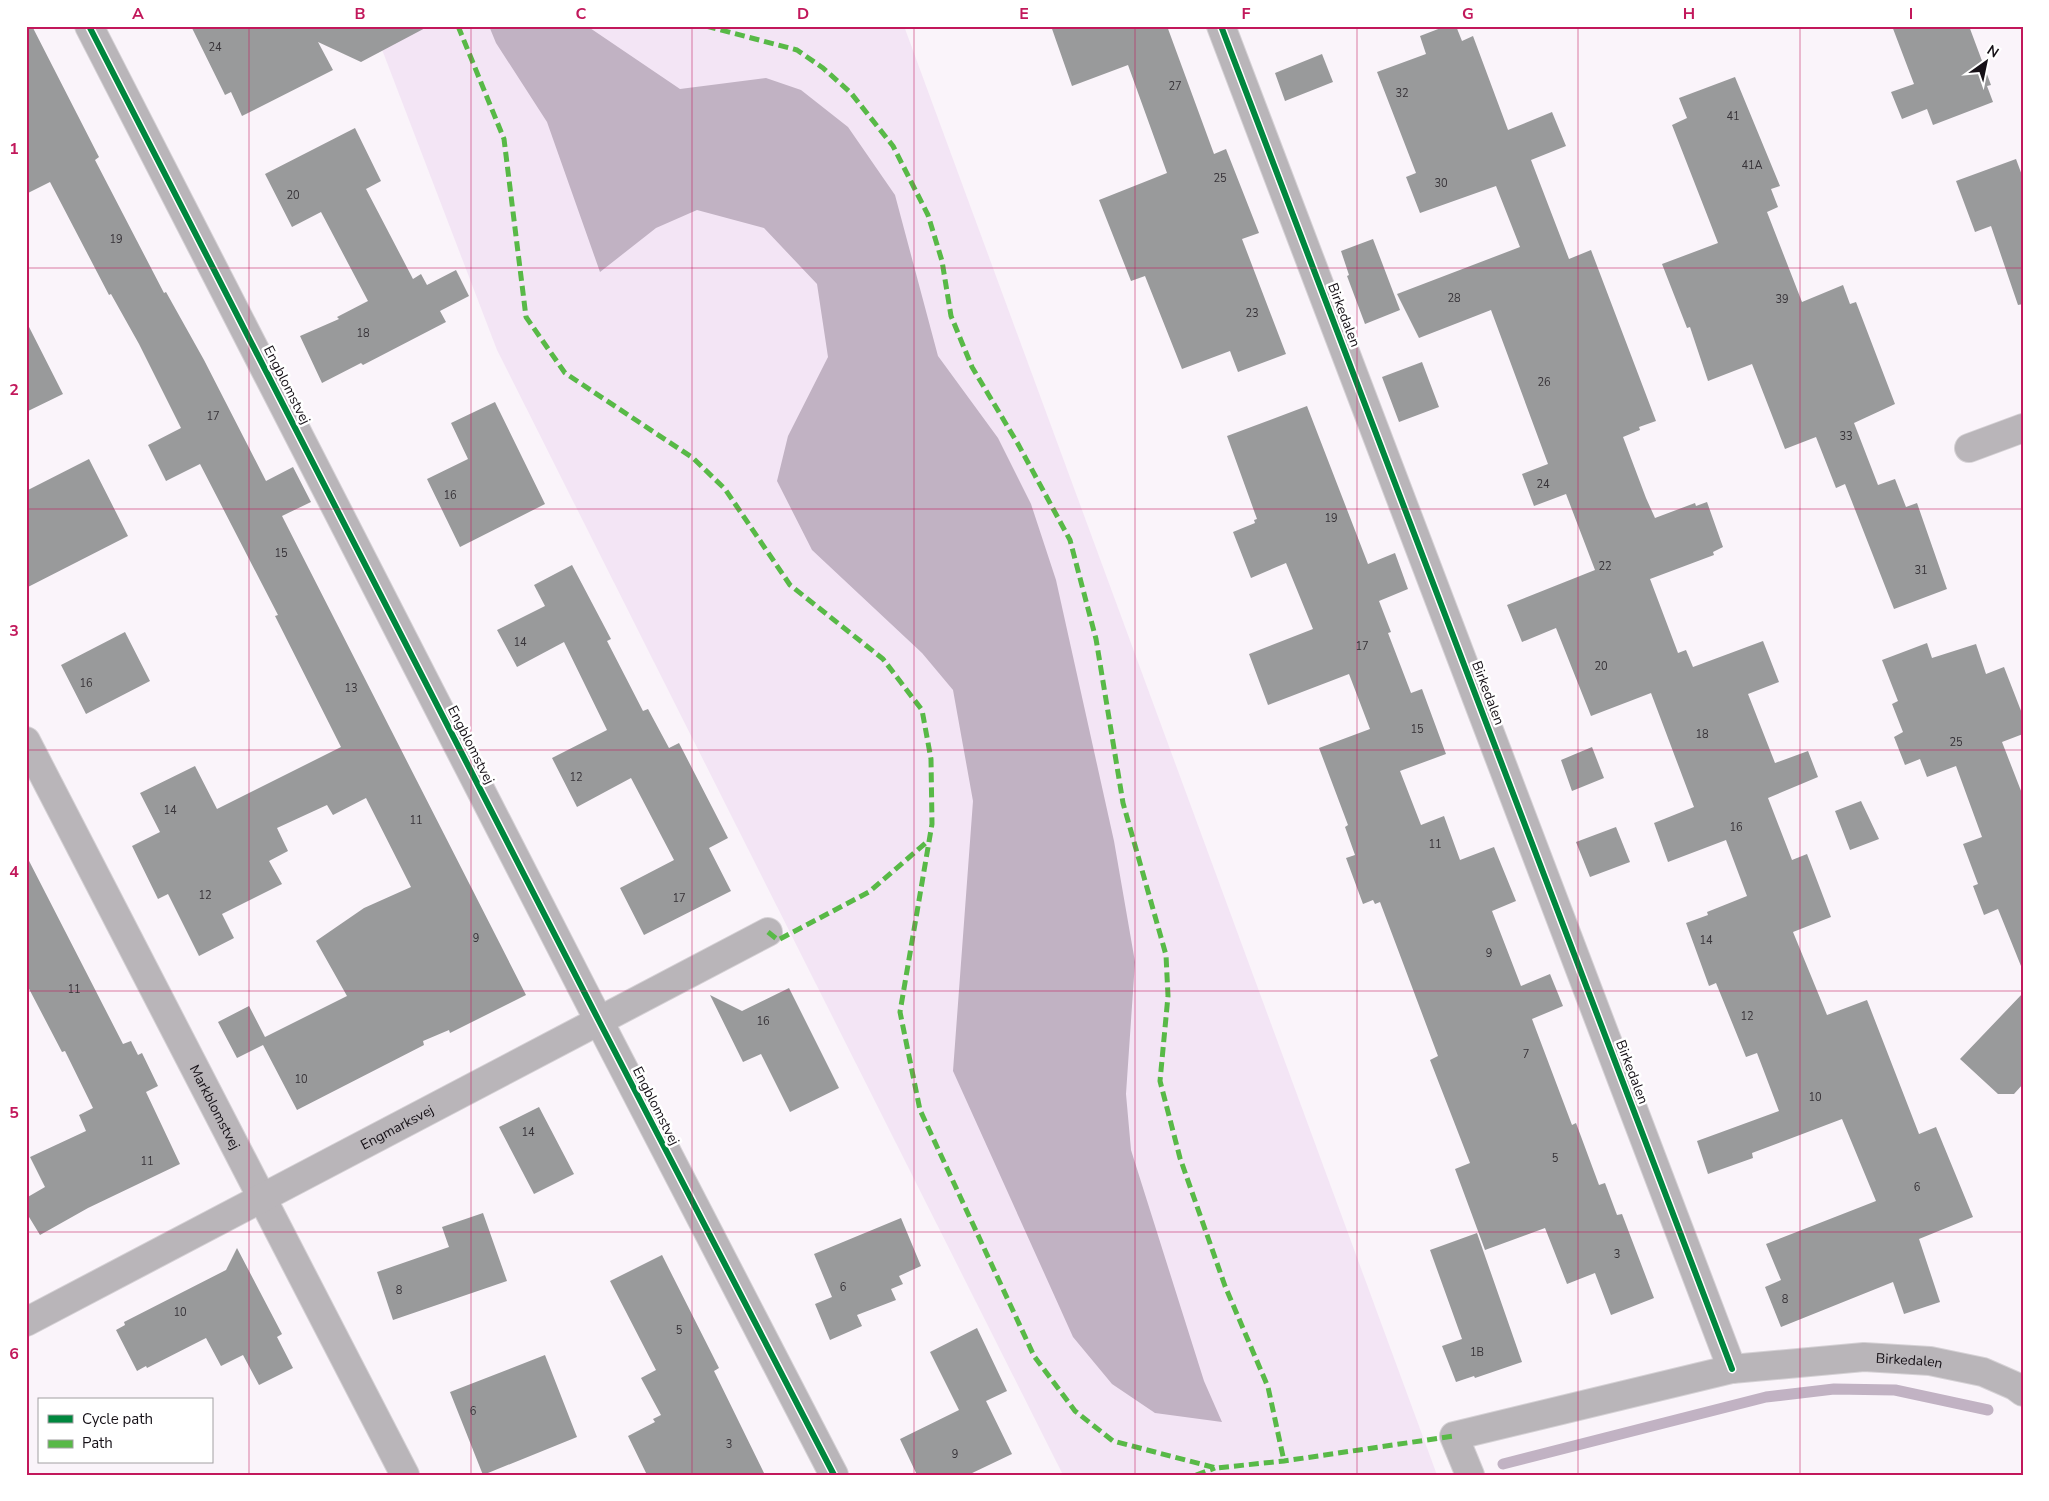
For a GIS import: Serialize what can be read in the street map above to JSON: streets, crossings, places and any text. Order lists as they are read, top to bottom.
{
  "streets": {
    "street": [
      "Birkedalen",
      "Engblomstvej",
      "Markblomstvej",
      "Engmarksvej"
    ]
  },
  "crossings": [
    ["Engblomstvej", "Engmarksvej"],
    ["Markblomstvej", "Engmarksvej"]
  ],
  "house_numbers": [
    "24",
    "27",
    "32",
    "41",
    "41A",
    "25",
    "30",
    "20",
    "19",
    "28",
    "39",
    "23",
    "18",
    "26",
    "17",
    "33",
    "24",
    "16",
    "19",
    "15",
    "22",
    "31",
    "14",
    "17",
    "20",
    "16",
    "13",
    "15",
    "18",
    "25",
    "12",
    "14",
    "11",
    "16",
    "11",
    "12",
    "17",
    "9",
    "14",
    "9",
    "11",
    "12",
    "16",
    "7",
    "10",
    "10",
    "14",
    "5",
    "11",
    "6",
    "3",
    "6",
    "8",
    "8",
    "10",
    "5",
    "1B",
    "6",
    "3",
    "9"
  ],
  "legend": ["Cycle path", "Path"],
  "north": "top right",
  "grid": {
    "columns": [
      "A",
      "B",
      "C",
      "D",
      "E",
      "F",
      "G",
      "H",
      "I"
    ],
    "rows": [
      "1",
      "2",
      "3",
      "4",
      "5",
      "6"
    ]
  }
}
